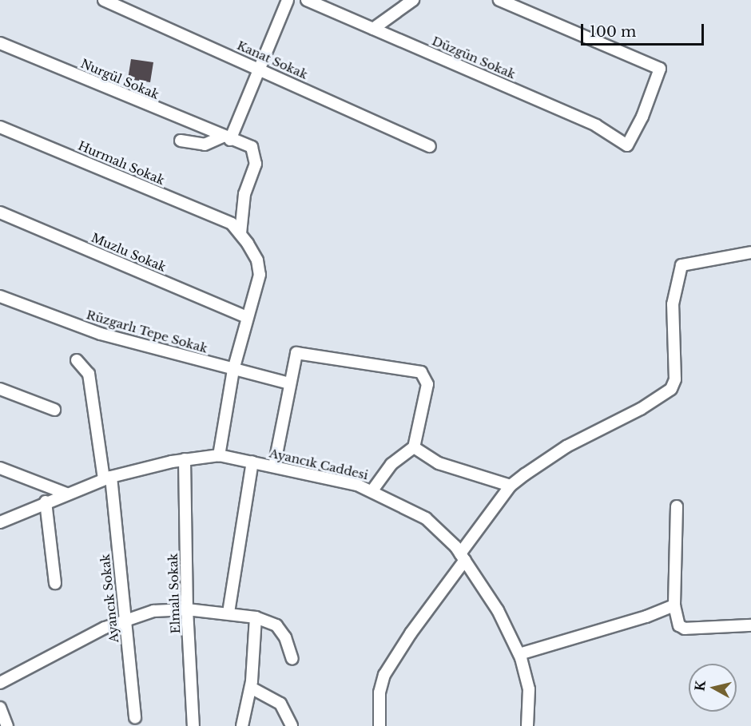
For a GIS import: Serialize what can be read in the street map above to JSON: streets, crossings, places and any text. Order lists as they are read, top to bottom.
{
  "streets": {
    "street": [
      "Düzgün Sokak",
      "Kanat Sokak",
      "Nurgül Sokak",
      "Hurmalı Sokak",
      "Muzlu Sokak",
      "Rüzgarlı Tepe Sokak",
      "Ayancık Caddesi",
      "Elmalı Sokak",
      "Ayancık Sokak"
    ]
  },
  "crossings": [
    ["Nurgül Sokak", "Hurmalı Sokak"],
    ["Ayancık Caddesi", "Elmalı Sokak"],
    ["Ayancık Caddesi", "Ayancık Sokak"]
  ],
  "scale_bar": "100 m",
  "north": "left"
}
